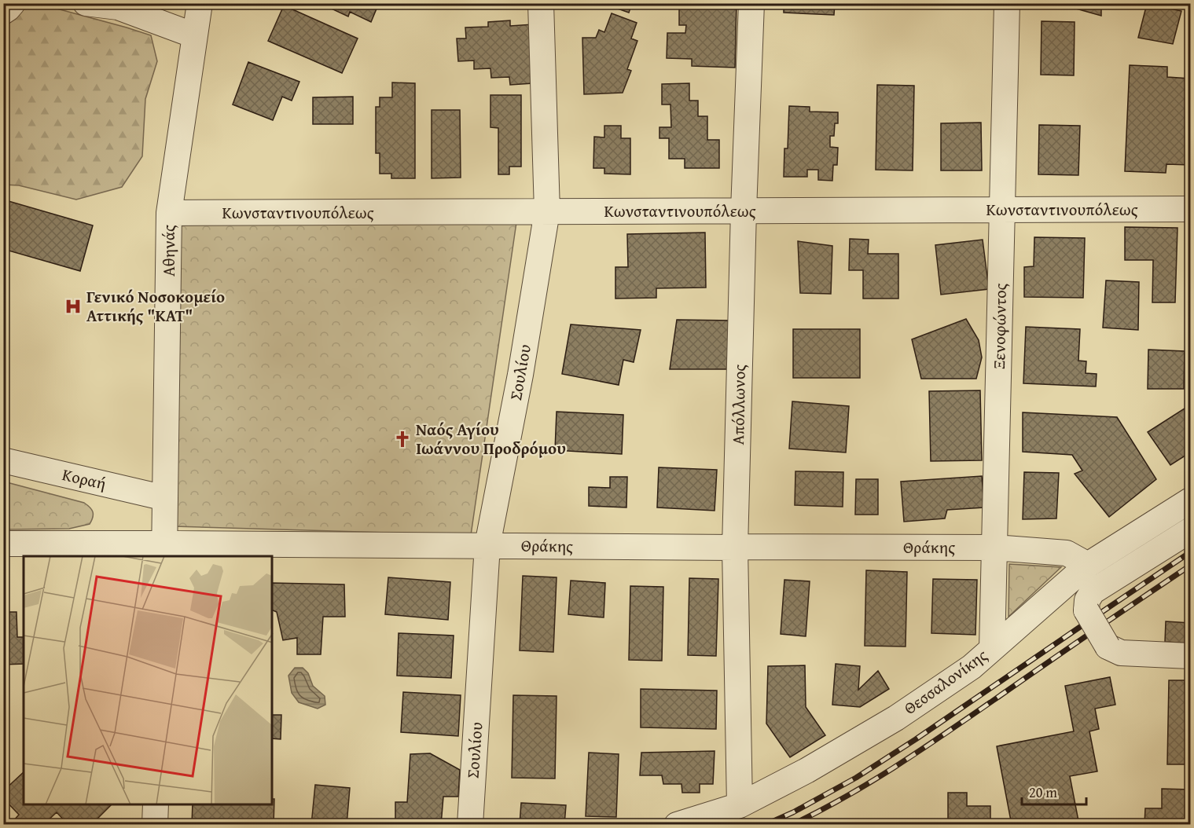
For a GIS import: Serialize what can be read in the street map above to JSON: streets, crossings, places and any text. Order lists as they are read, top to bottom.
{
  "streets": {
    "street": [
      "Κωνσταντινουπόλεως",
      "Αθηνάς",
      "Ξενοφώντος",
      "Σουλίου",
      "Απόλλωνος",
      "Κοραή",
      "Θράκης",
      "Θεσσαλονίκης"
    ]
  },
  "crossings": [
    ["Κωνσταντινουπόλεως", "Αθηνάς"],
    ["Κωνσταντινουπόλεως", "Ξενοφώντος"],
    ["Κωνσταντινουπόλεως", "Σουλίου"],
    ["Κωνσταντινουπόλεως", "Απόλλωνος"],
    ["Αθηνάς", "Κοραή"],
    ["Αθηνάς", "Θράκης"],
    ["Ξενοφώντος", "Θράκης"],
    ["Ξενοφώντος", "Θεσσαλονίκης"],
    ["Σουλίου", "Θράκης"],
    ["Απόλλωνος", "Θράκης"],
    ["Απόλλωνος", "Θεσσαλονίκης"],
    ["Θράκης", "Θεσσαλονίκης"]
  ],
  "places": {
    "hospital": ["Γενικό Νοσοκομείο Αττικής \"ΚΑΤ\""],
    "church": ["Ναός Αγίου Ιωάννου Προδρόμου"]
  },
  "scale_bar": "20 m"
}
